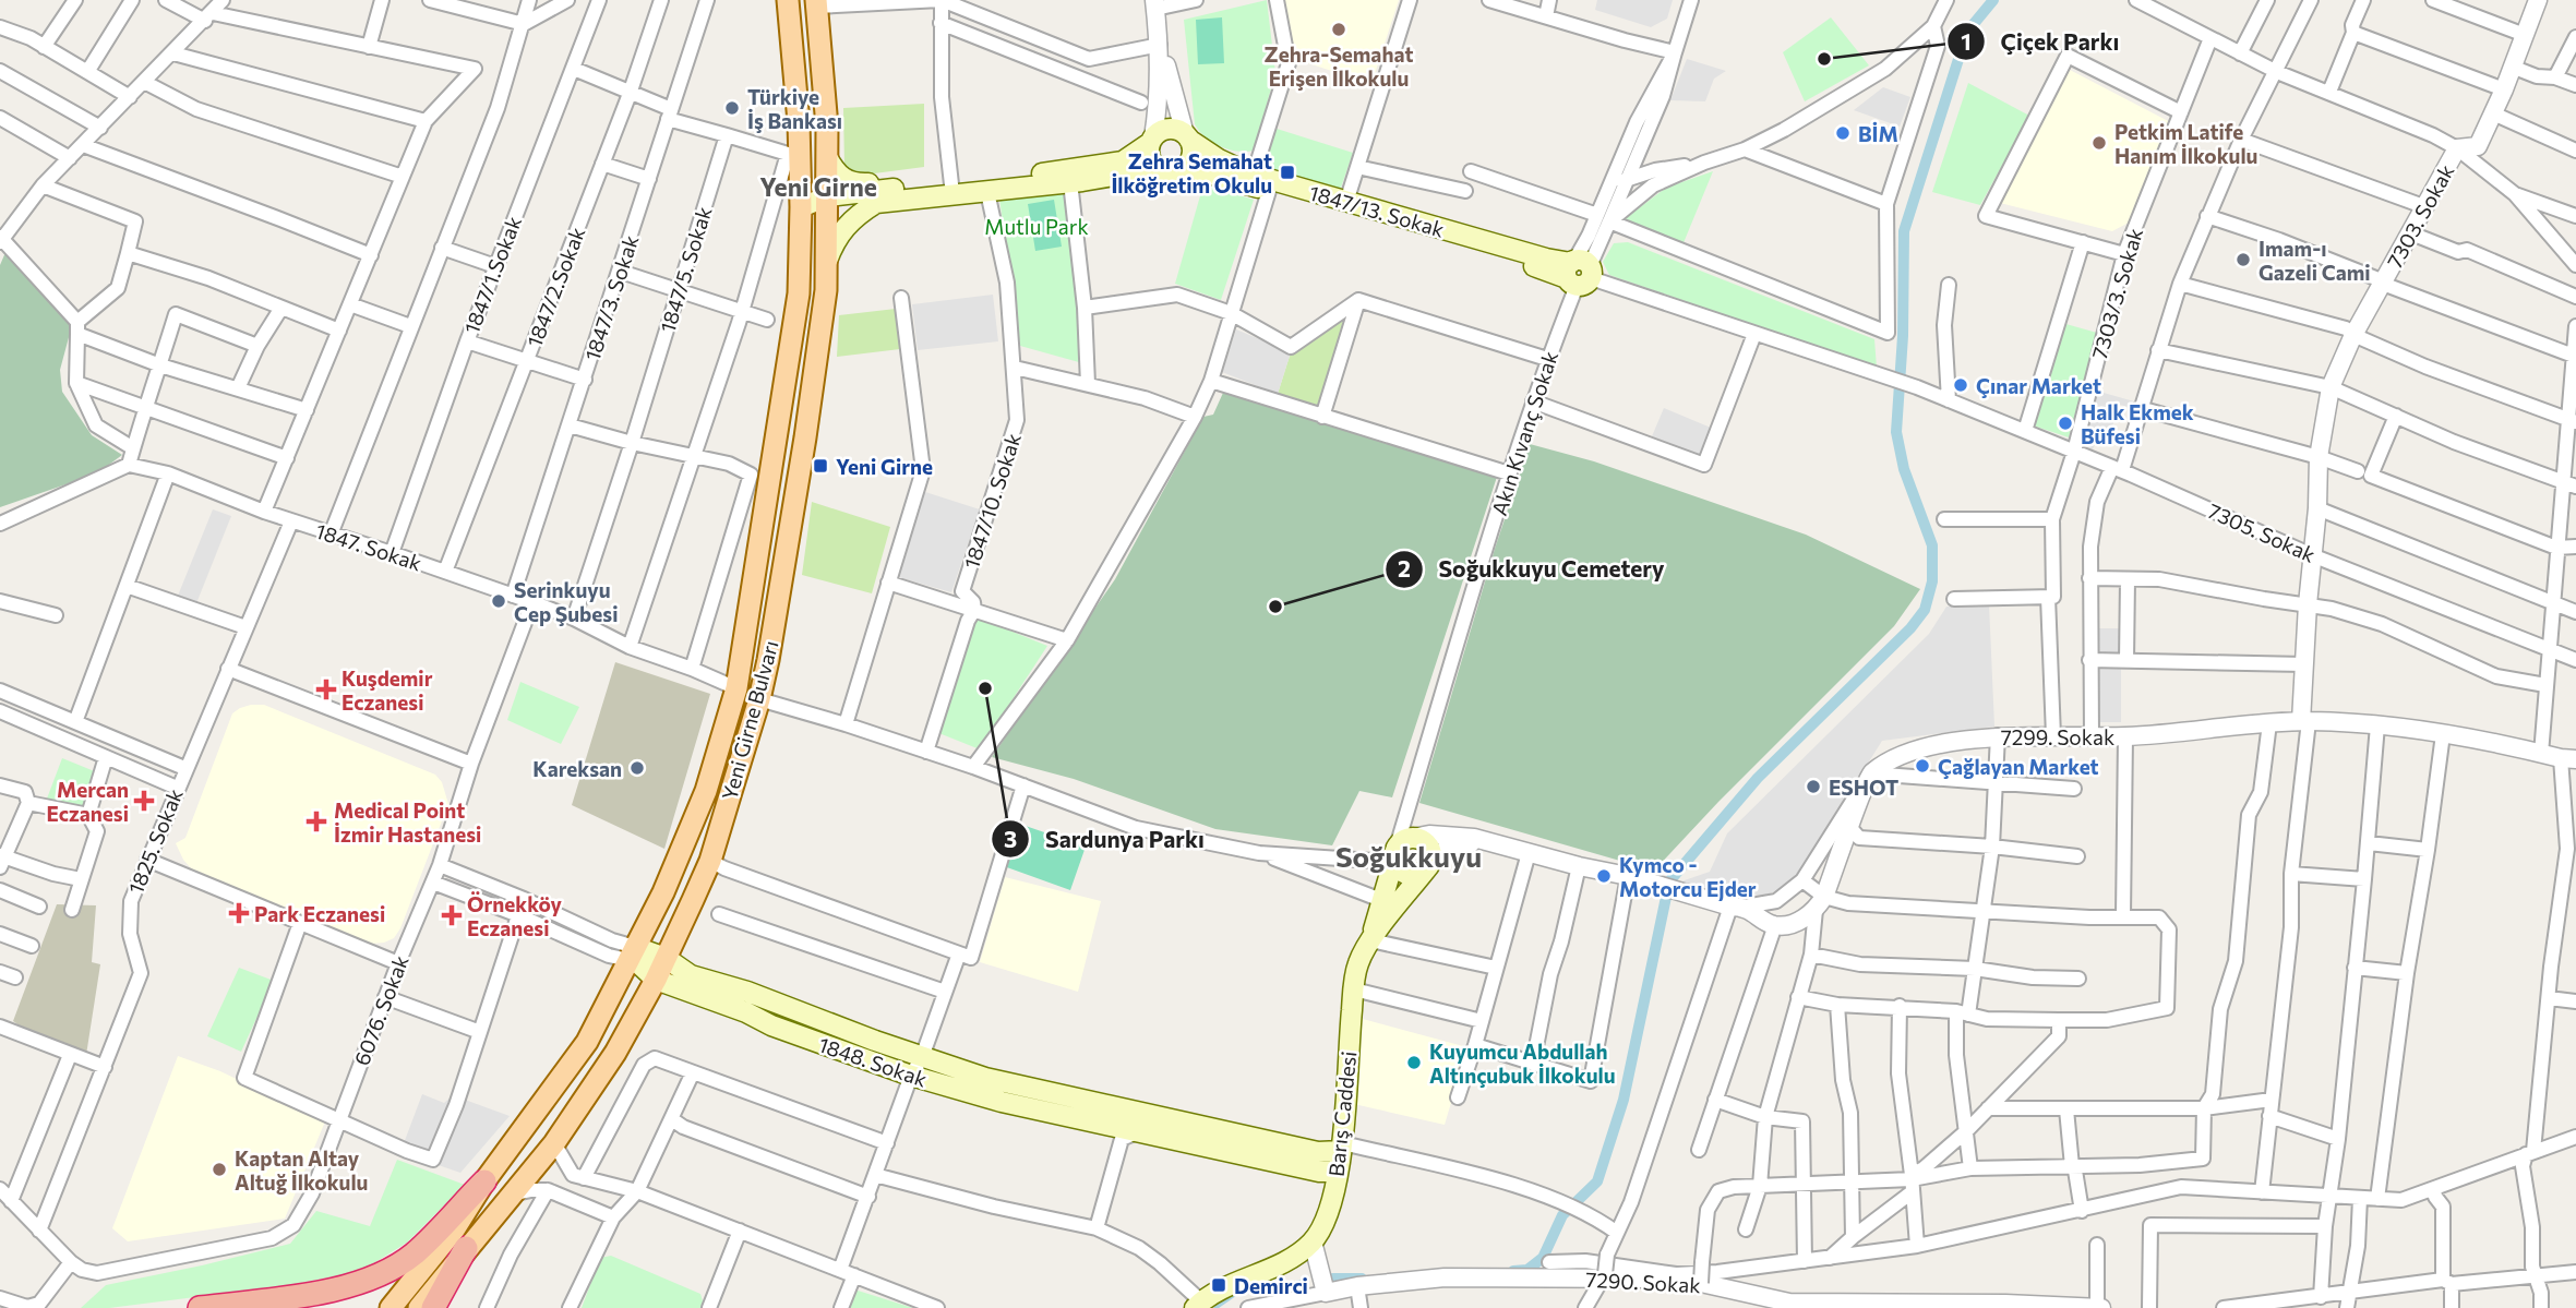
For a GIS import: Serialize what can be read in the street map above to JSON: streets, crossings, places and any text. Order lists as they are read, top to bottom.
{
  "streets": {
    "main road": [
      "1847/13. Sokak",
      "Yeni Girne Bulvarı",
      "1848. Sokak",
      "Barış Caddesi"
    ],
    "street": [
      "7303. Sokak",
      "1847/5. Sokak",
      "1847/1.Sokak",
      "1847/2.Sokak",
      "7303/3. Sokak",
      "1847/3. Sokak",
      "Akın Kıvanç Sokak",
      "1847/10. Sokak",
      "7305. Sokak",
      "1847. Sokak",
      "7299. Sokak",
      "1825. Sokak",
      "6076. Sokak",
      "7290. Sokak"
    ]
  },
  "crossings": [
    ["1847/13. Sokak", "Akın Kıvanç Sokak"],
    ["1847/13. Sokak", "7305. Sokak"],
    ["7303. Sokak", "7305. Sokak"],
    ["7303. Sokak", "7299. Sokak"],
    ["1847/5. Sokak", "1847. Sokak"],
    ["1847/1.Sokak", "1847. Sokak"],
    ["1847/2.Sokak", "1847. Sokak"],
    ["7303/3. Sokak", "7305. Sokak"],
    ["7303/3. Sokak", "7299. Sokak"],
    ["1847/3. Sokak", "1847. Sokak"],
    ["Akın Kıvanç Sokak", "7305. Sokak"],
    ["Akın Kıvanç Sokak", "Barış Caddesi"],
    ["1847. Sokak", "Yeni Girne Bulvarı"],
    ["1847. Sokak", "1825. Sokak"],
    ["1847. Sokak", "6076. Sokak"],
    ["Yeni Girne Bulvarı", "1848. Sokak"],
    ["6076. Sokak", "1848. Sokak"],
    ["1848. Sokak", "Barış Caddesi"]
  ],
  "districts": ["Yeni Girne", "Soğukkuyu"],
  "parks": ["Mutlu Park"],
  "places": {
    "other": [
      "Zehra-Semahat Erişen İlkokulu",
      "Çiçek Parkı",
      "Türkiye İş Bankası",
      "BİM",
      "Petkim Latife Hanım İlkokulu",
      "Imam-ı Gazeli Cami",
      "Çınar Market",
      "Halk Ekmek Büfesi",
      "Serinkuyu Cep Şubesi",
      "Soğukkuyu Cemetery",
      "Sardunya Parkı",
      "Çağlayan Market",
      "Kareksan",
      "ESHOT",
      "Kymco - Motorcu Ejder",
      "Kuyumcu Abdullah Altınçubuk İlkokulu",
      "Kaptan Altay Altuğ İlkokulu"
    ],
    "transit": ["Zehra Semahat İlköğretim Okulu", "Yeni Girne", "Demirci"],
    "health": [
      "Kuşdemir Eczanesi",
      "Mercan Eczanesi",
      "Medical Point İzmir Hastanesi",
      "Park Eczanesi",
      "Örnekköy Eczanesi"
    ]
  }
}
